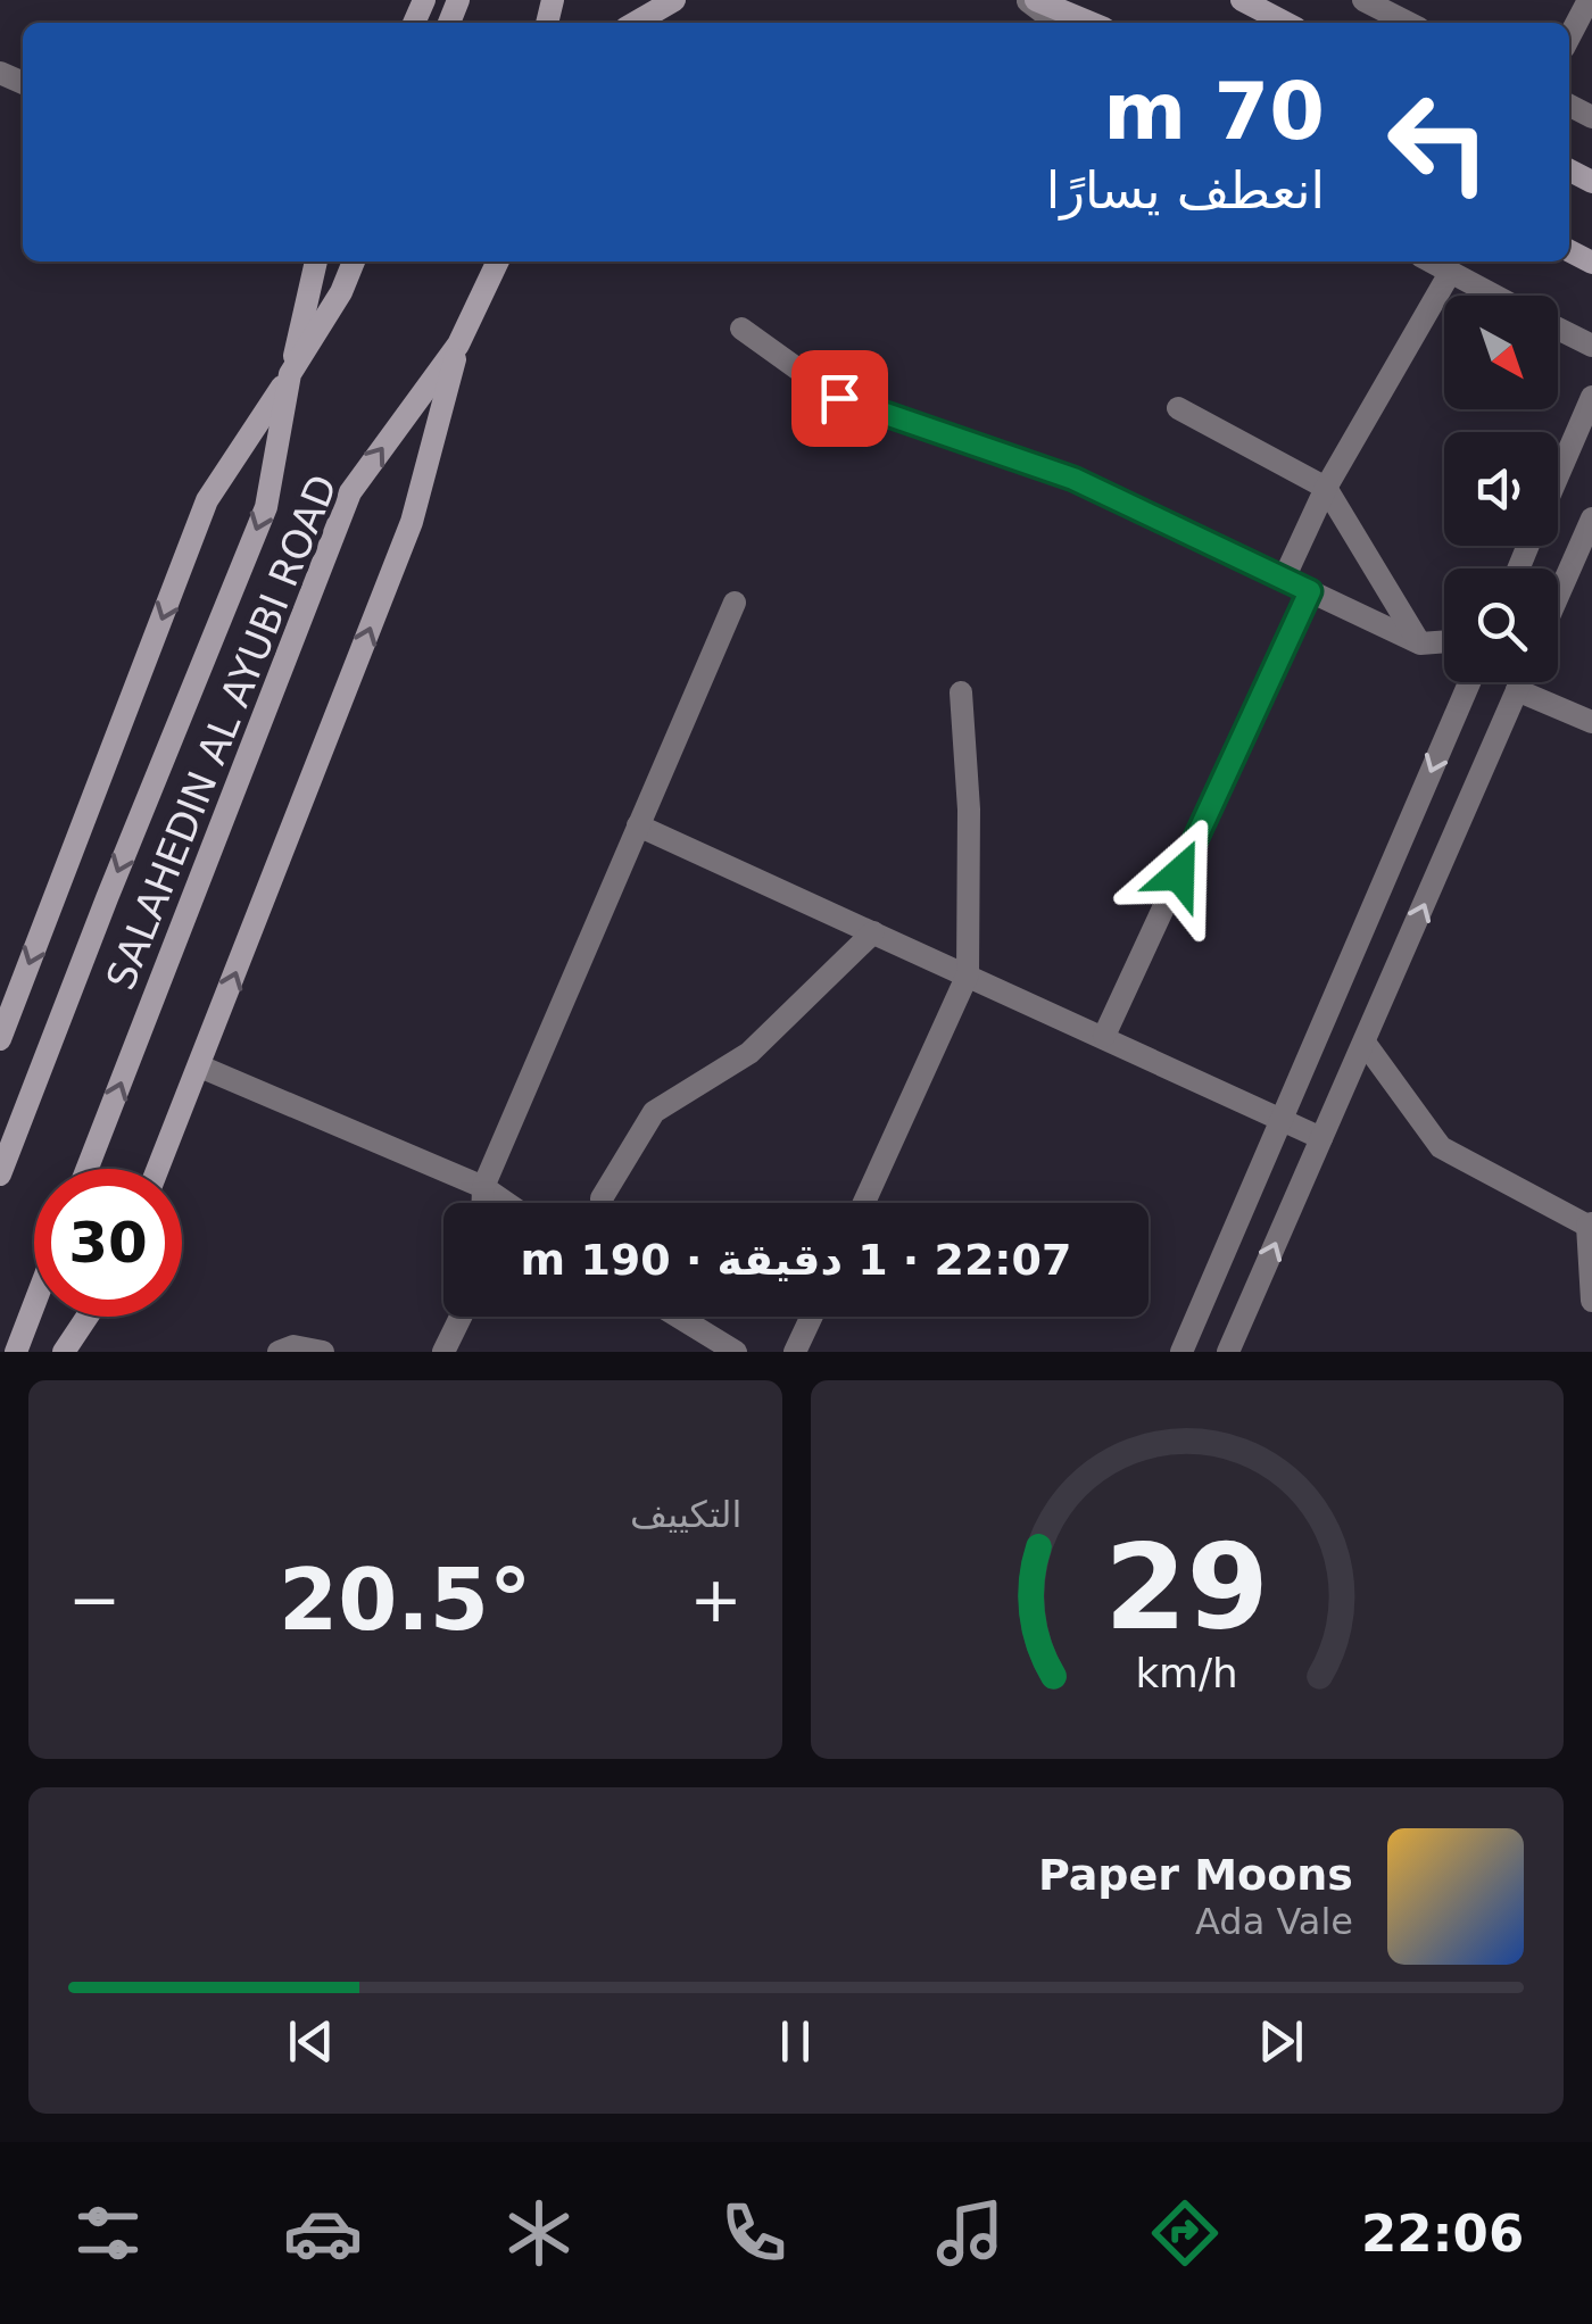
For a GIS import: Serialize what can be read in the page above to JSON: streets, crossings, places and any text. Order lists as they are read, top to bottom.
{
  "streets": {
    "main road": ["SALAHEDIN AL AYUBI ROAD"]
  },
  "north": "bottom right",
  "page": {
    "turn": ["70 m", "انعطف يسارًا"],
    "limit": "30",
    "trip": "22:07 · 1 دقيقة · 190 m",
    "tile": "التكييف",
    "heat": ["−", "20.5°", "+"],
    "song": ["Paper Moons", "Ada Vale"],
    "tabs": "22:06",
    "gauge": ["29", "km/h"]
  }
}
